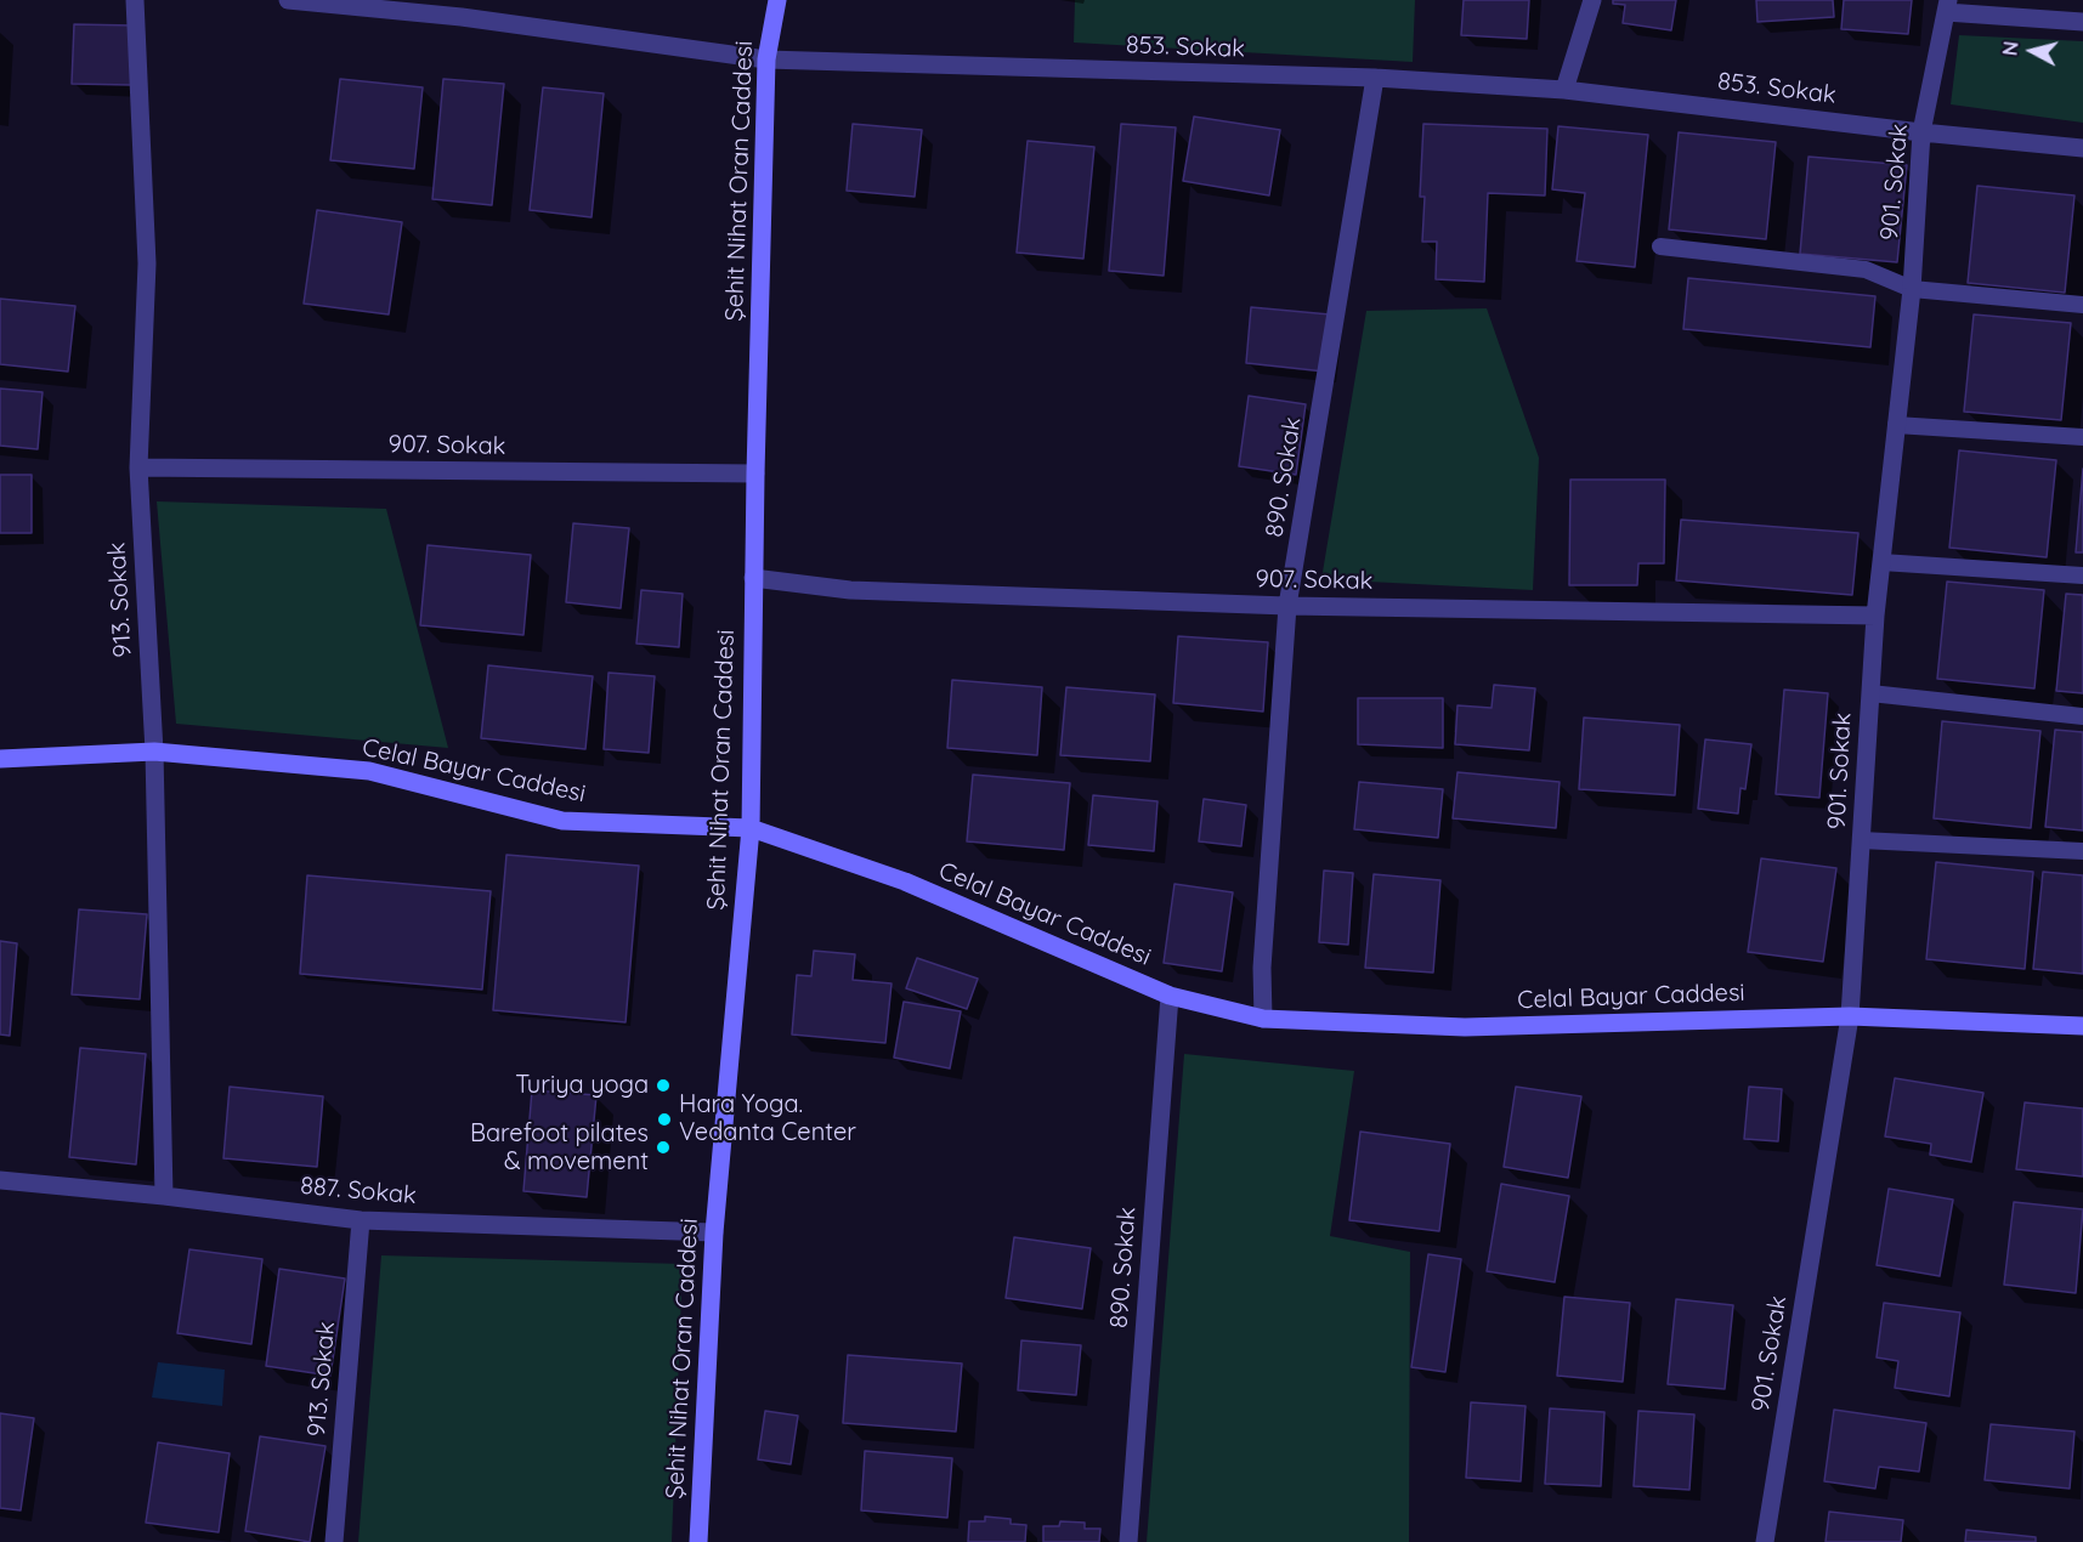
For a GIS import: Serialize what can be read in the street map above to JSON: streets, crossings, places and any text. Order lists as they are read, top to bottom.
{
  "streets": {
    "street": [
      "853. Sokak",
      "Şehit Nihat Oran Caddesi",
      "901. Sokak",
      "907. Sokak",
      "890. Sokak",
      "913. Sokak",
      "Celal Bayar Caddesi",
      "887. Sokak"
    ]
  },
  "crossings": [
    ["853. Sokak", "Şehit Nihat Oran Caddesi"],
    ["853. Sokak", "901. Sokak"],
    ["853. Sokak", "890. Sokak"],
    ["Şehit Nihat Oran Caddesi", "907. Sokak"],
    ["Şehit Nihat Oran Caddesi", "Celal Bayar Caddesi"],
    ["Şehit Nihat Oran Caddesi", "887. Sokak"],
    ["901. Sokak", "907. Sokak"],
    ["901. Sokak", "Celal Bayar Caddesi"],
    ["907. Sokak", "890. Sokak"],
    ["907. Sokak", "913. Sokak"],
    ["890. Sokak", "Celal Bayar Caddesi"],
    ["913. Sokak", "Celal Bayar Caddesi"],
    ["913. Sokak", "887. Sokak"]
  ],
  "places": ["Turiya yoga", "Hara Yoga. Vedanta Center", "Barefoot pilates & movement"],
  "north": "left"
}
